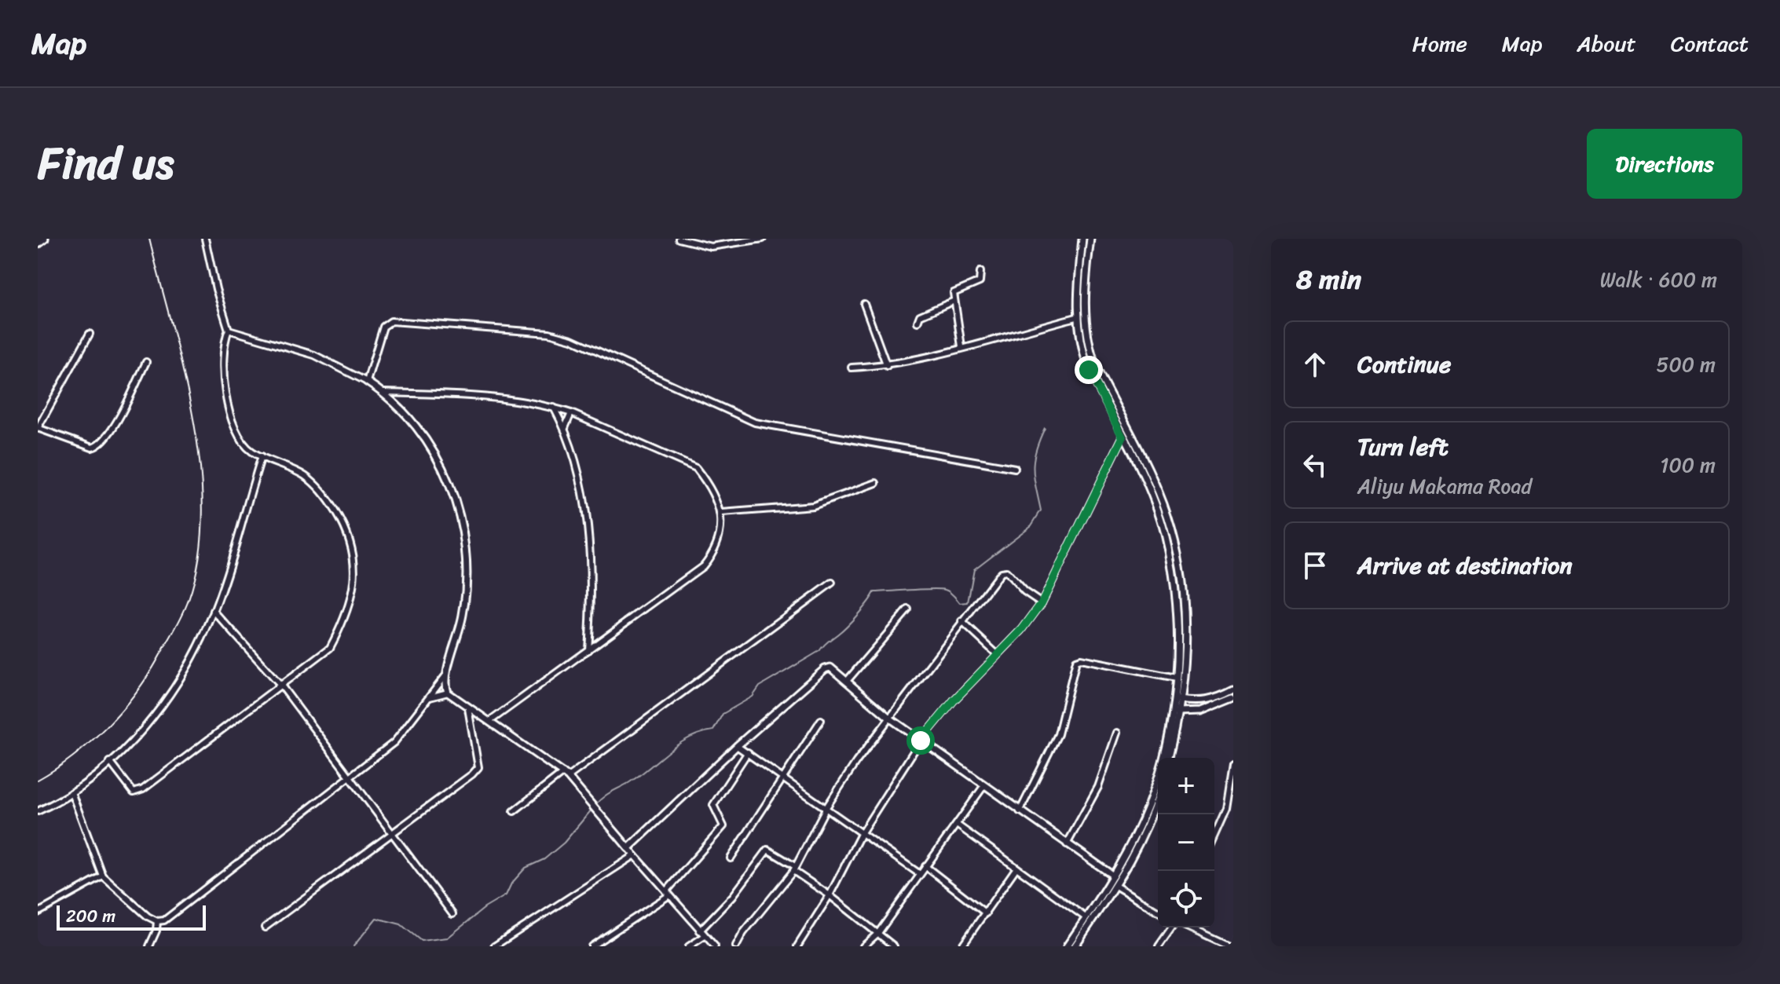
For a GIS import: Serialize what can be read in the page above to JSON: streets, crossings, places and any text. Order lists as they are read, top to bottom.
{
  "scale_bar": "200 m",
  "page": {
    "header": "Map",
    "nav": [
      "Home",
      "Map",
      "About",
      "Contact"
    ],
    "title": "Find us",
    "buttons": "Directions",
    "heading": ["8 min", "Walk · 600 m"],
    "list": [
      ["Continue", "500 m"],
      ["Turn left", "Aliyu Makama Road", "100 m"],
      "Arrive at destination"
    ],
    "map_buttons": ["+", "−"],
    "scale": "200 m"
  }
}
